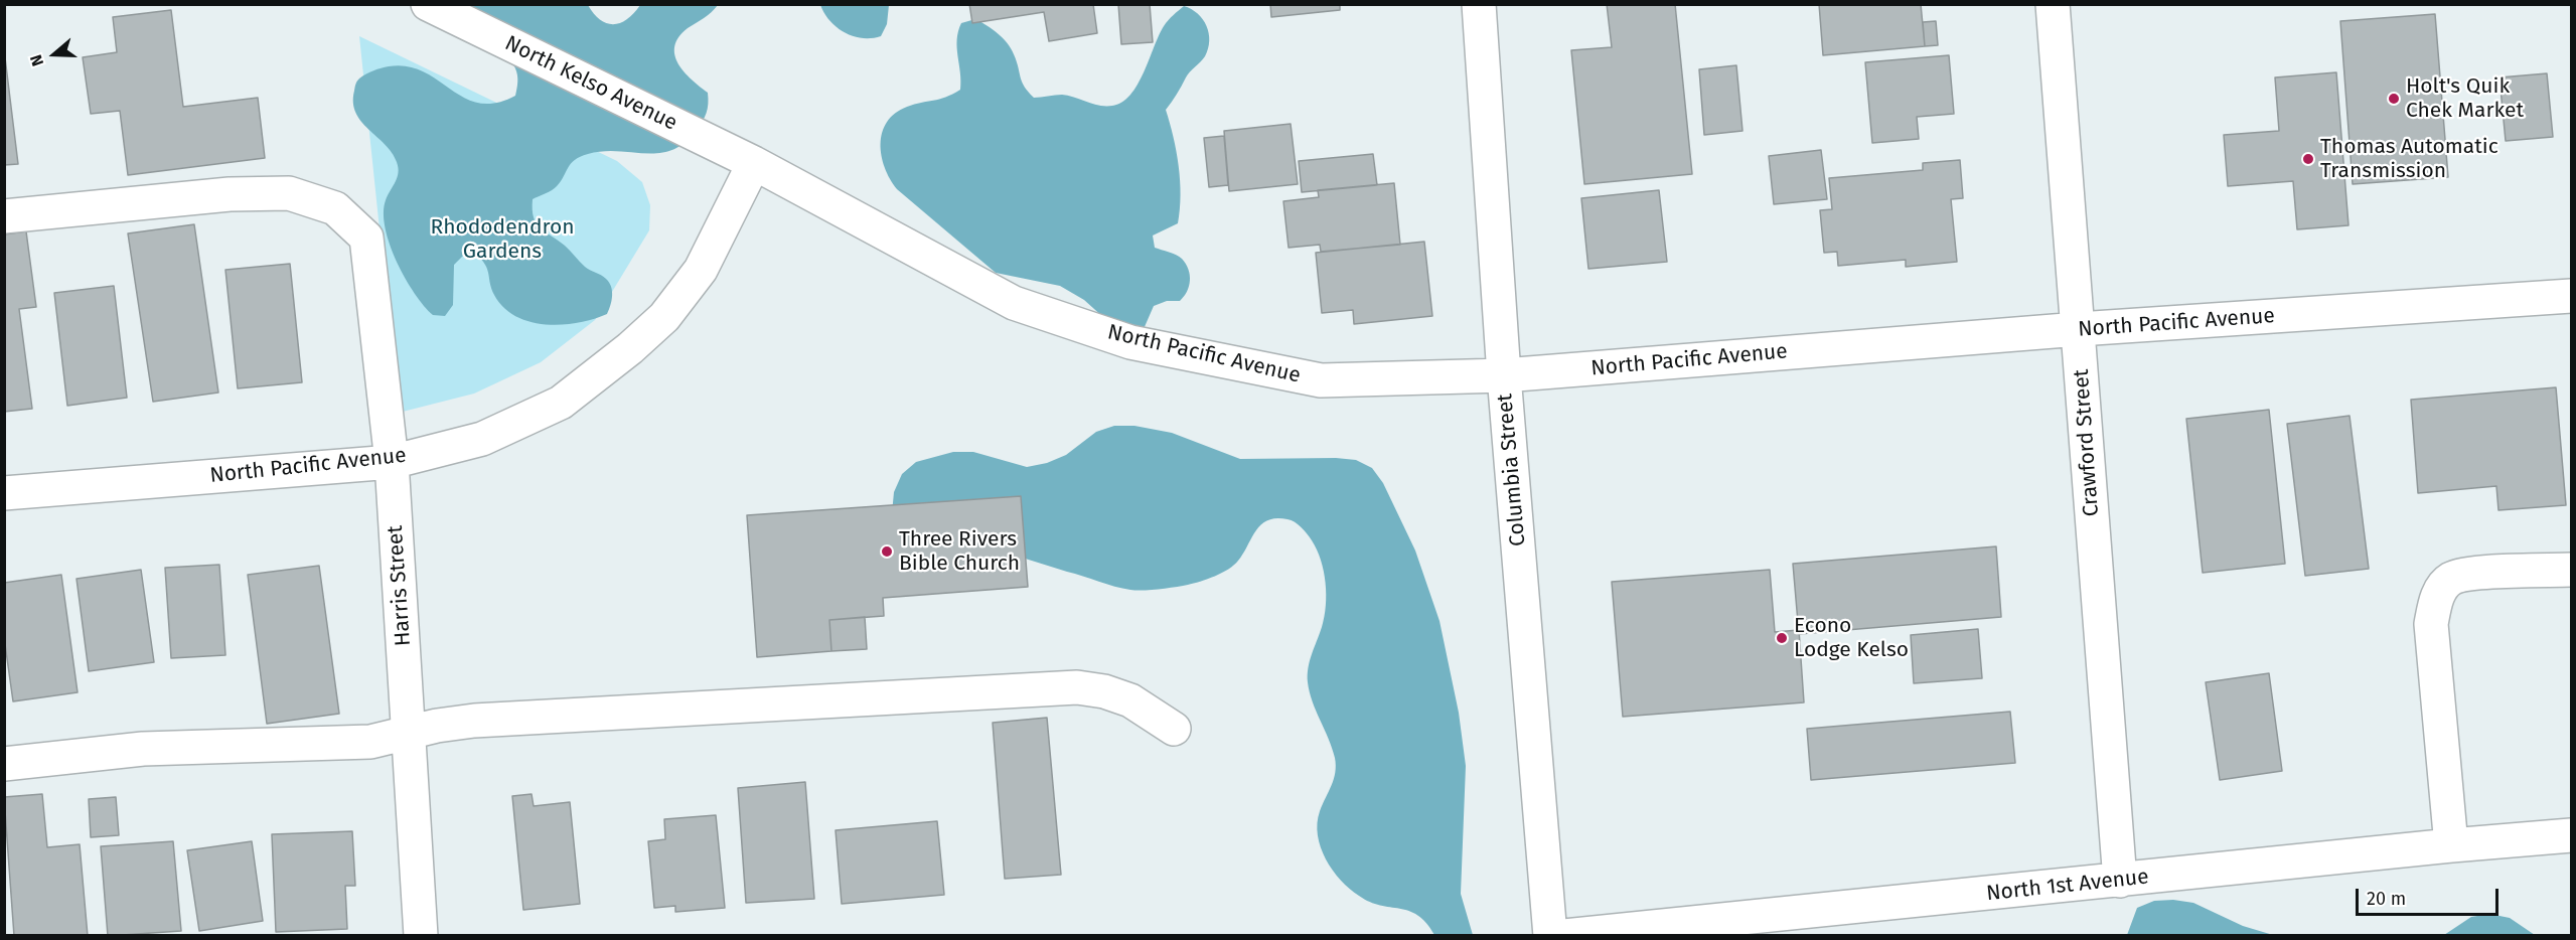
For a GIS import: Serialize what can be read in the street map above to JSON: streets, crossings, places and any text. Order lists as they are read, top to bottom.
{
  "streets": {
    "street": [
      "North Kelso Avenue",
      "North Pacific Avenue",
      "Crawford Street",
      "Columbia Street",
      "Harris Street",
      "North 1st Avenue"
    ]
  },
  "crossings": [
    ["North Kelso Avenue", "North Pacific Avenue"],
    ["North Pacific Avenue", "Crawford Street"],
    ["North Pacific Avenue", "Columbia Street"],
    ["North Pacific Avenue", "Harris Street"],
    ["Crawford Street", "North 1st Avenue"]
  ],
  "parks": ["Rhododendron Gardens"],
  "places": [
    "Holt's Quik Chek Market",
    "Thomas Automatic Transmission",
    "Three Rivers Bible Church",
    "Econo Lodge Kelso"
  ],
  "scale_bar": "20 m",
  "north": "left"
}
